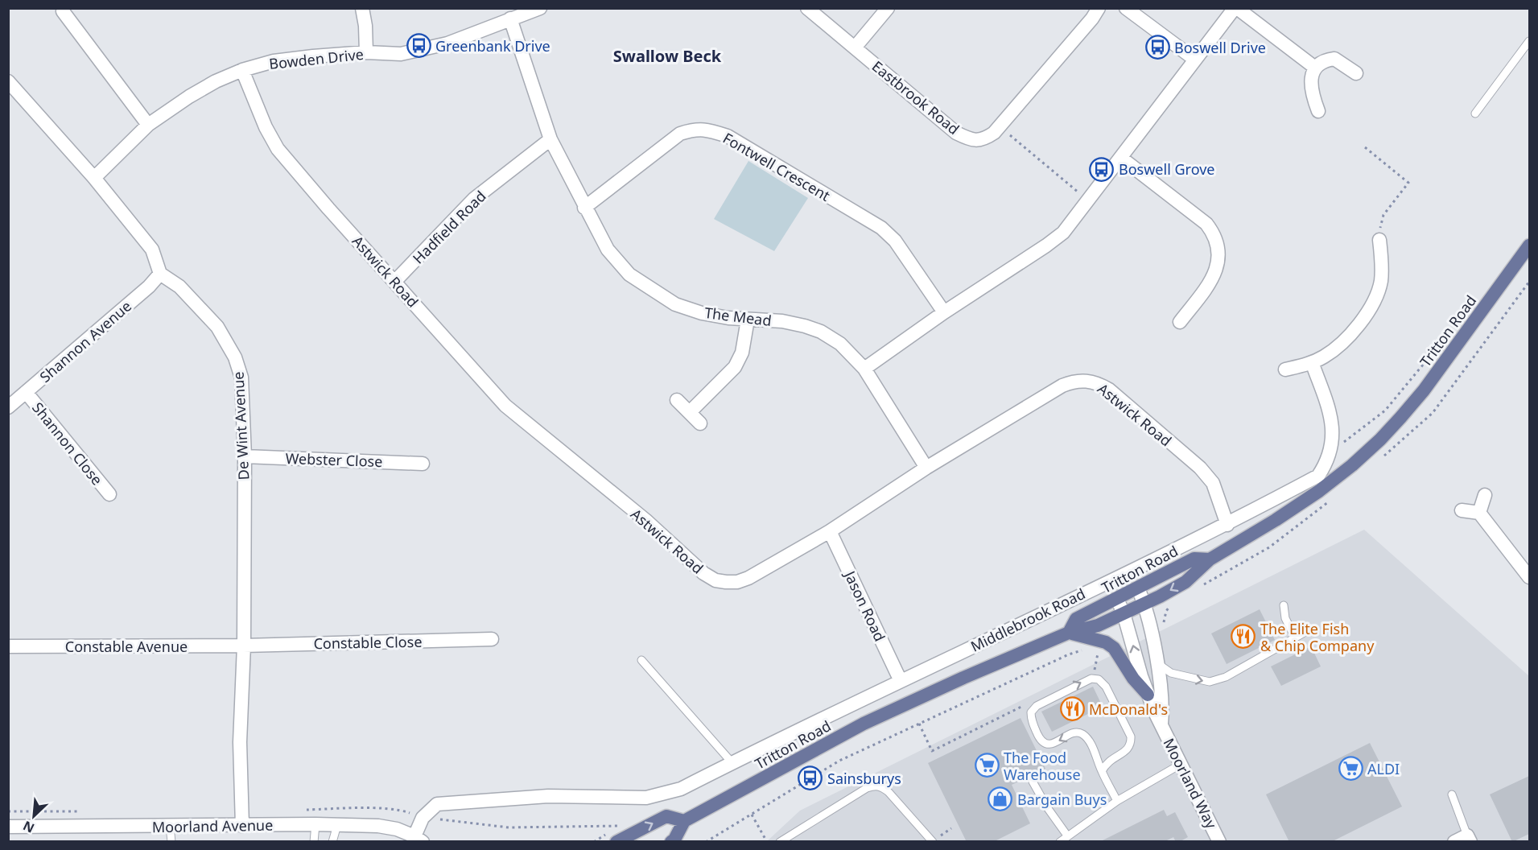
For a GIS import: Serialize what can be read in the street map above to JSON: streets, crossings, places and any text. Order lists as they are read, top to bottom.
{
  "streets": {
    "main road": ["Tritton Road"],
    "street": [
      "Bowden Drive",
      "Eastbrook Road",
      "Fontwell Crescent",
      "Hadfield Road",
      "Astwick Road",
      "The Mead",
      "Shannon Avenue",
      "De Wint Avenue",
      "Shannon Close",
      "Webster Close",
      "Jason Road",
      "Middlebrook Road",
      "Constable Close",
      "Constable Avenue",
      "Moorland Way",
      "Moorland Avenue"
    ]
  },
  "crossings": [
    ["Bowden Drive", "Astwick Road"],
    ["Bowden Drive", "The Mead"],
    ["Fontwell Crescent", "The Mead"],
    ["Hadfield Road", "Astwick Road"],
    ["Hadfield Road", "The Mead"],
    ["Astwick Road", "The Mead"],
    ["Astwick Road", "Jason Road"],
    ["Astwick Road", "Middlebrook Road"],
    ["Tritton Road", "Moorland Way"],
    ["Shannon Avenue", "De Wint Avenue"],
    ["Shannon Avenue", "Shannon Close"],
    ["De Wint Avenue", "Webster Close"],
    ["De Wint Avenue", "Constable Close"],
    ["De Wint Avenue", "Constable Avenue"],
    ["De Wint Avenue", "Moorland Avenue"],
    ["Jason Road", "Middlebrook Road"],
    ["Middlebrook Road", "Moorland Avenue"],
    ["Constable Close", "Constable Avenue"]
  ],
  "districts": ["Swallow Beck"],
  "places": {
    "bus stop": [
      "Greenbank Drive",
      "Boswell Drive",
      "Boswell Grove",
      "Sainsburys"
    ],
    "restaurant": ["The Elite Fish & Chip Company", "McDonald's"],
    "supermarket": ["The Food Warehouse", "ALDI"],
    "shop": ["Bargain Buys"]
  },
  "north": "bottom left"
}
